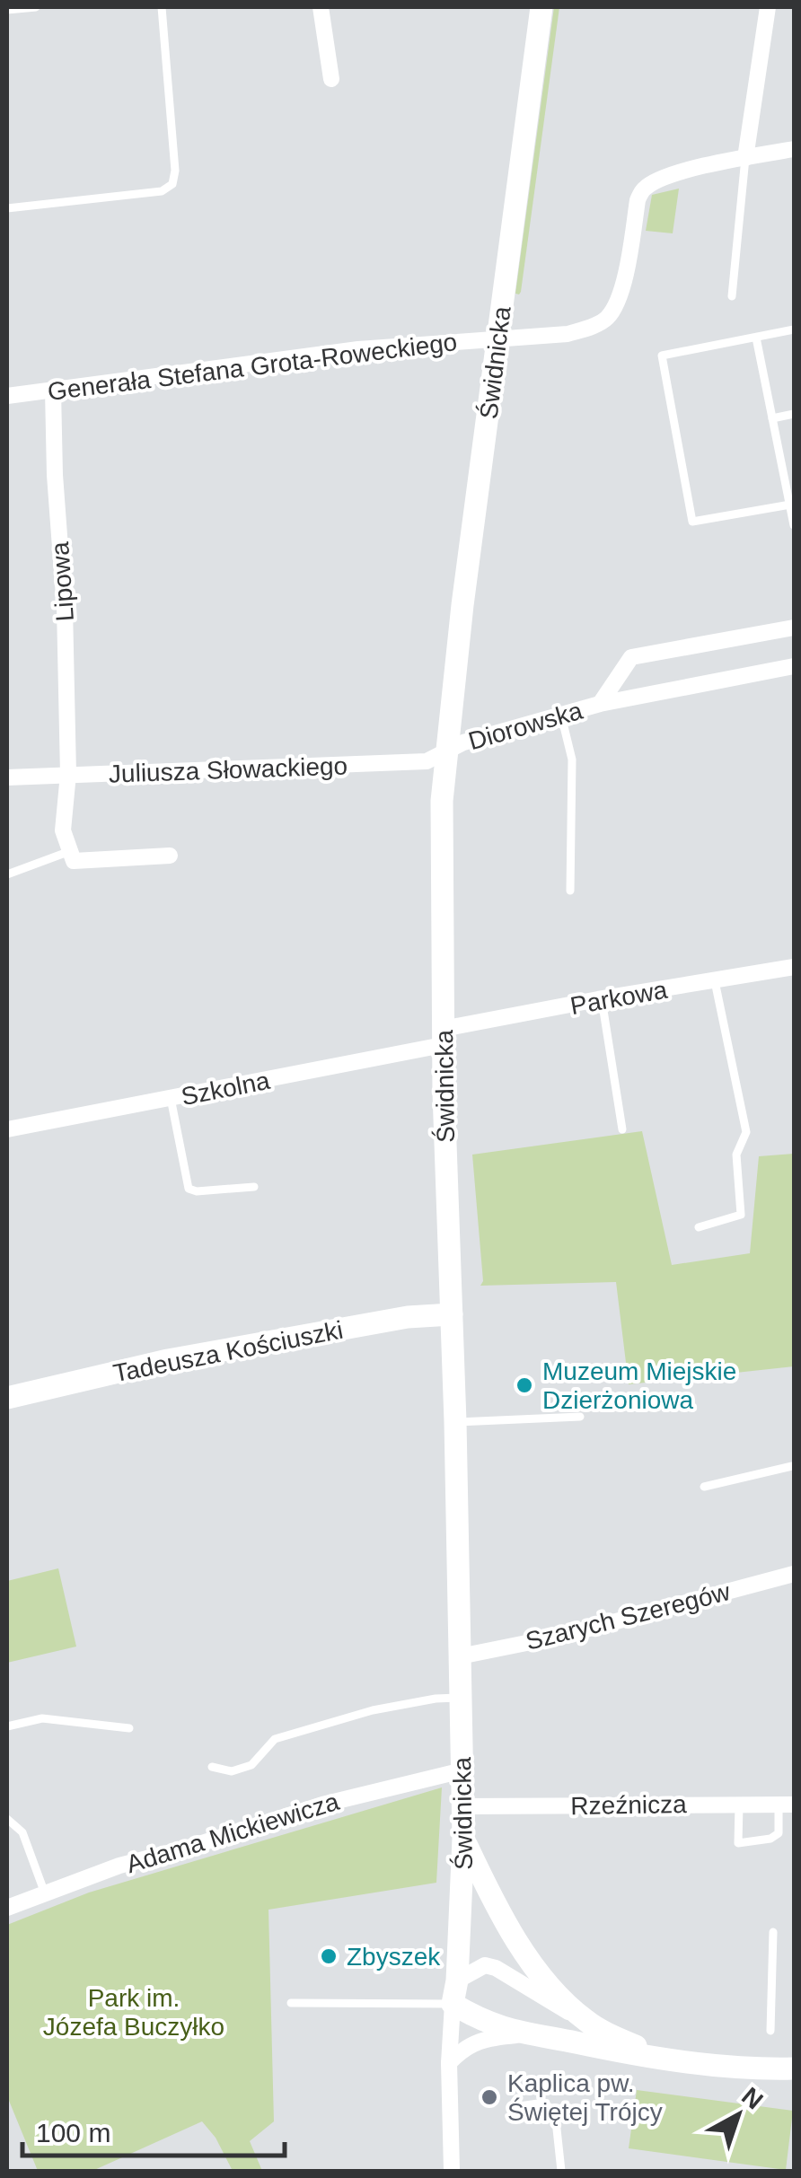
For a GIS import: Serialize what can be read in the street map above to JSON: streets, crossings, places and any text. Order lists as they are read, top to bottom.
{
  "streets": {
    "street": [
      "Świdnicka",
      "Generała Stefana Grota-Roweckiego",
      "Lipowa",
      "Diorowska",
      "Juliusza Słowackiego",
      "Parkowa",
      "Szkolna",
      "Tadeusza Kościuszki",
      "Szarych Szeregów",
      "Rzeźnicza",
      "Adama Mickiewicza"
    ]
  },
  "crossings": [
    ["Świdnicka", "Generała Stefana Grota-Roweckiego"],
    ["Świdnicka", "Diorowska"],
    ["Świdnicka", "Juliusza Słowackiego"],
    ["Świdnicka", "Parkowa"],
    ["Świdnicka", "Szkolna"],
    ["Świdnicka", "Tadeusza Kościuszki"],
    ["Świdnicka", "Szarych Szeregów"],
    ["Świdnicka", "Rzeźnicza"],
    ["Świdnicka", "Adama Mickiewicza"],
    ["Generała Stefana Grota-Roweckiego", "Lipowa"],
    ["Lipowa", "Juliusza Słowackiego"],
    ["Diorowska", "Juliusza Słowackiego"],
    ["Parkowa", "Szkolna"]
  ],
  "parks": ["Park im. Józefa Buczyłko"],
  "places": ["Muzeum Miejskie Dzierżoniowa", "Zbyszek", "Kaplica pw. Świętej Trójcy"],
  "scale_bar": "100 m",
  "north": "top right"
}
